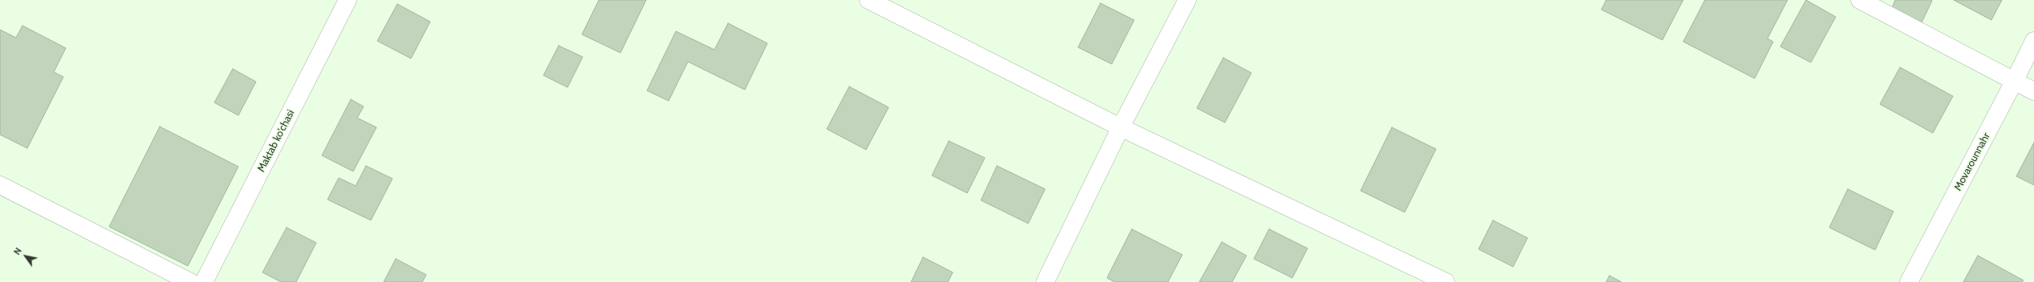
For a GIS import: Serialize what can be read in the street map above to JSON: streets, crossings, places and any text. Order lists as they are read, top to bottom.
{
  "streets": {
    "street": ["Maktab ko'chasi", "Movarounnahr"]
  },
  "north": "top left"
}
